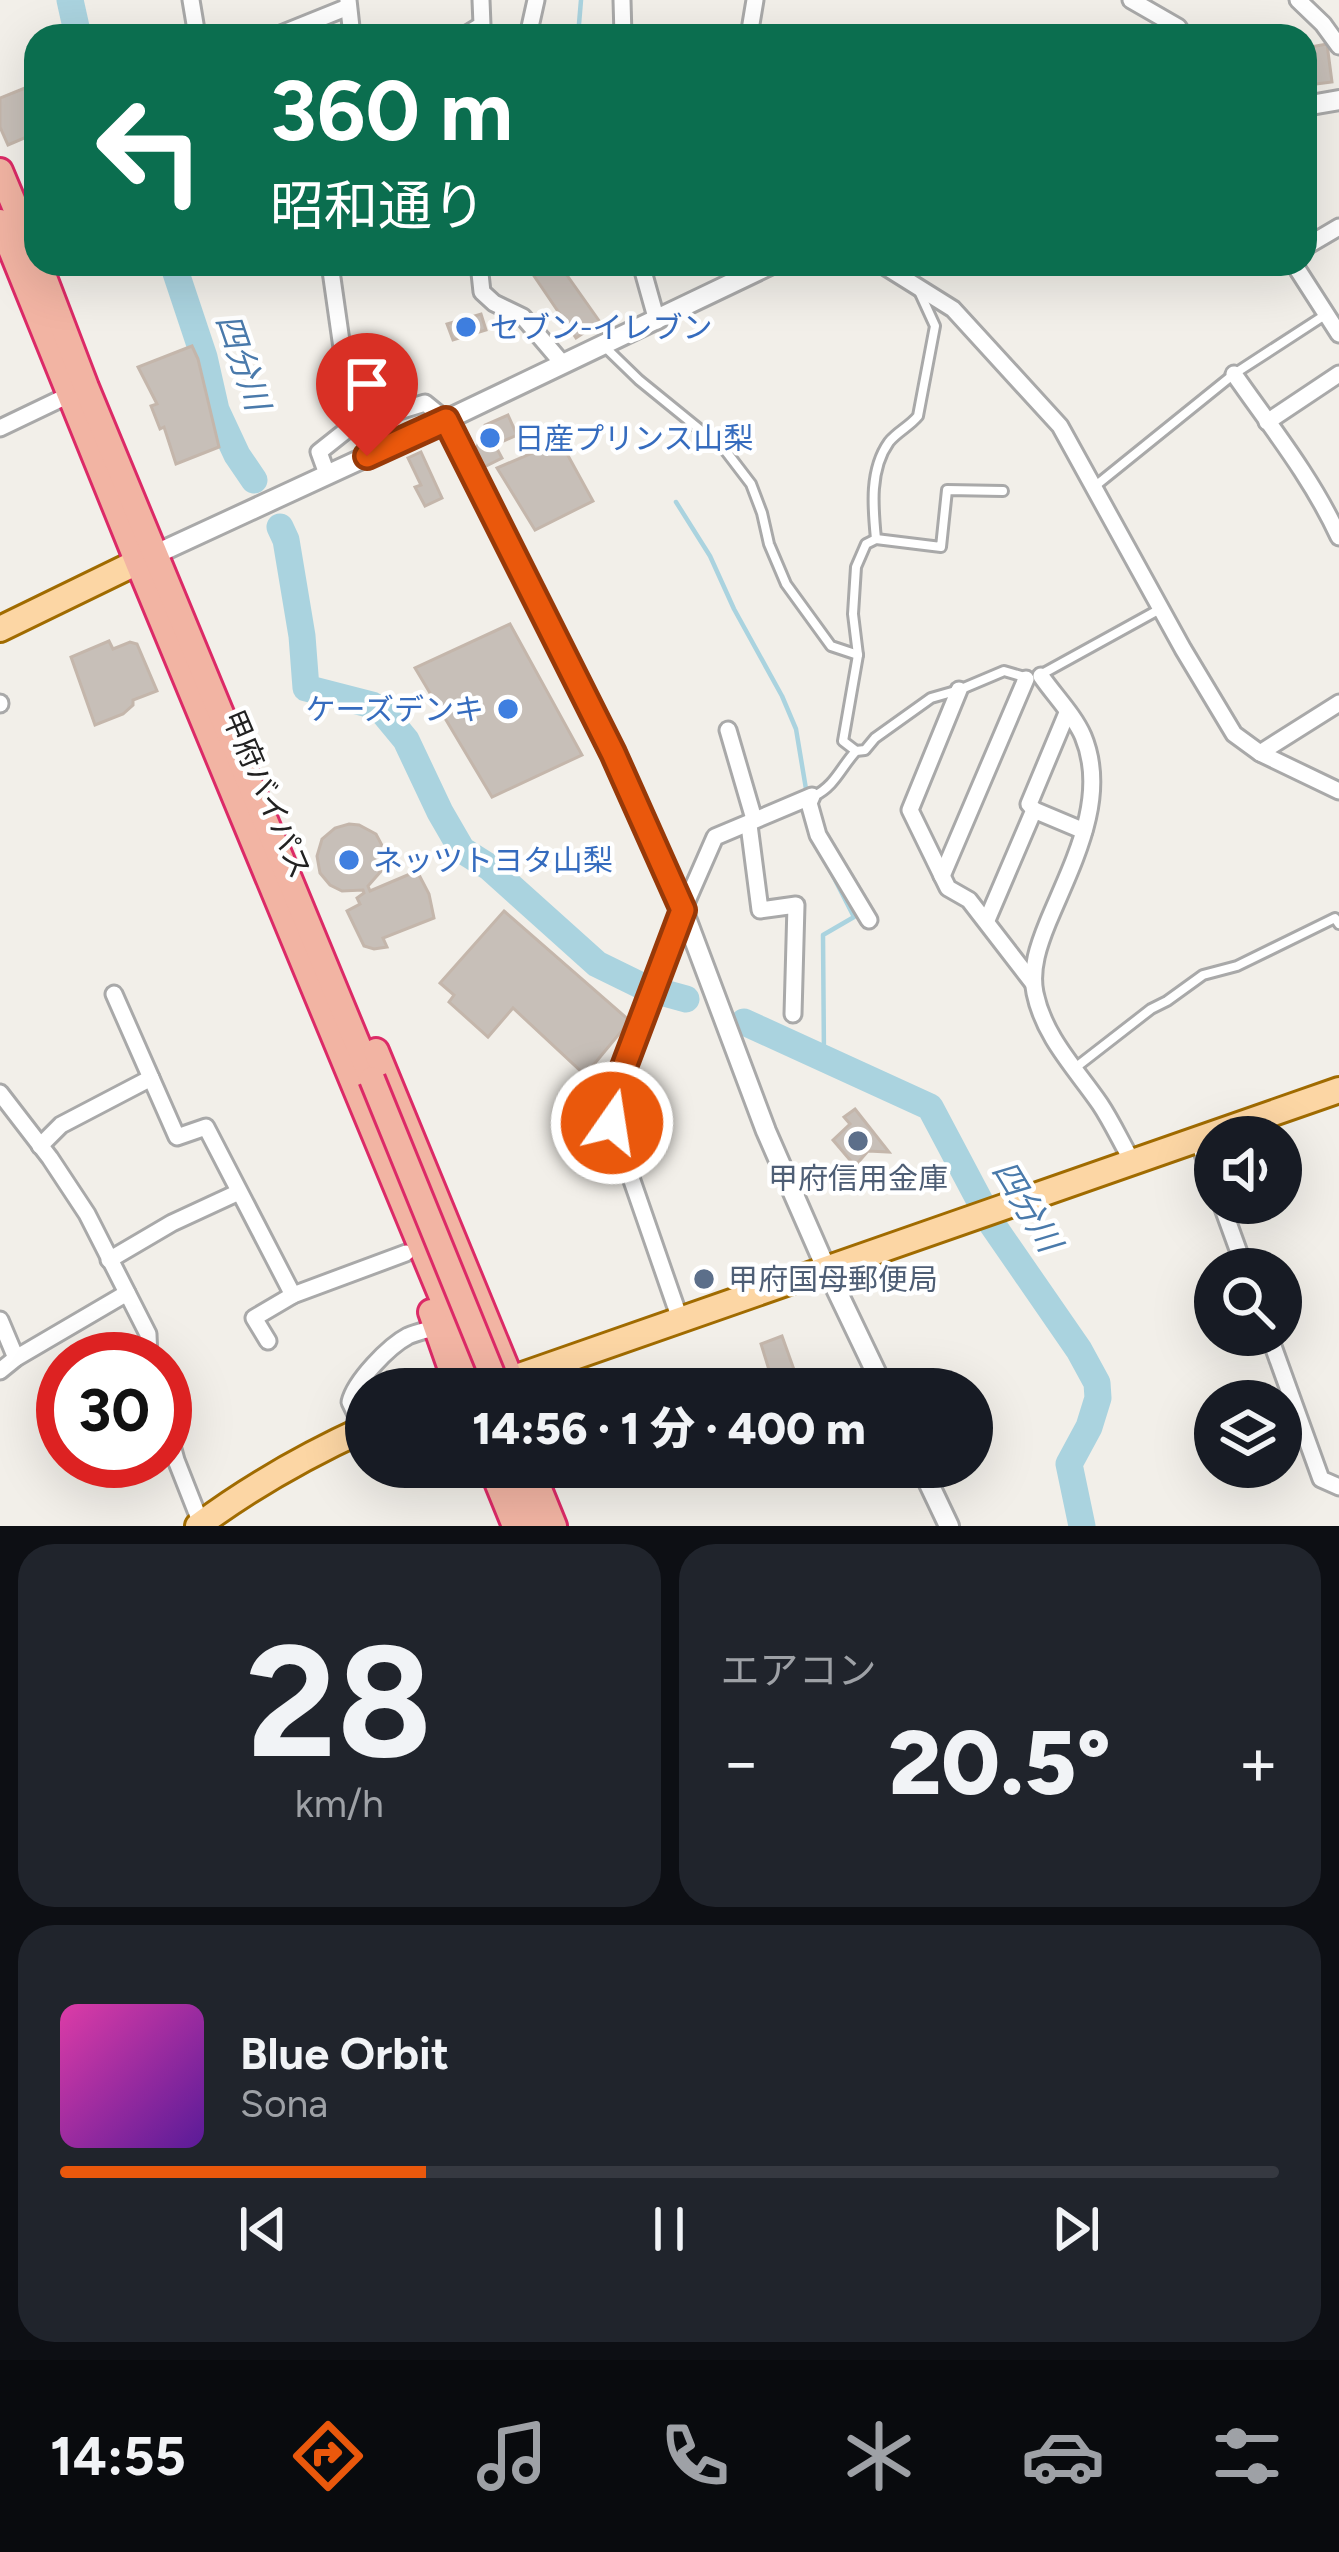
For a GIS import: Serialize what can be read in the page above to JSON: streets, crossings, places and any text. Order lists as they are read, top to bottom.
{
  "streets": {
    "highway": ["甲府バイパス"]
  },
  "water": ["四分川"],
  "places": [
    "セブン-イレブン",
    "日産プリンス山梨",
    "ケーズデンキ",
    "ネッツトヨタ山梨",
    "甲府信用金庫",
    "甲府国母郵便局"
  ],
  "page": {
    "turn": ["360 m", "昭和通り"],
    "limit": "30",
    "trip": "14:56 · 1 分 · 400 m",
    "tile": [
      ["28", "km/h"],
      "エアコン"
    ],
    "heat": ["−", "20.5°", "+"],
    "song": ["Blue Orbit", "Sona"],
    "tabs": "14:55"
  }
}
